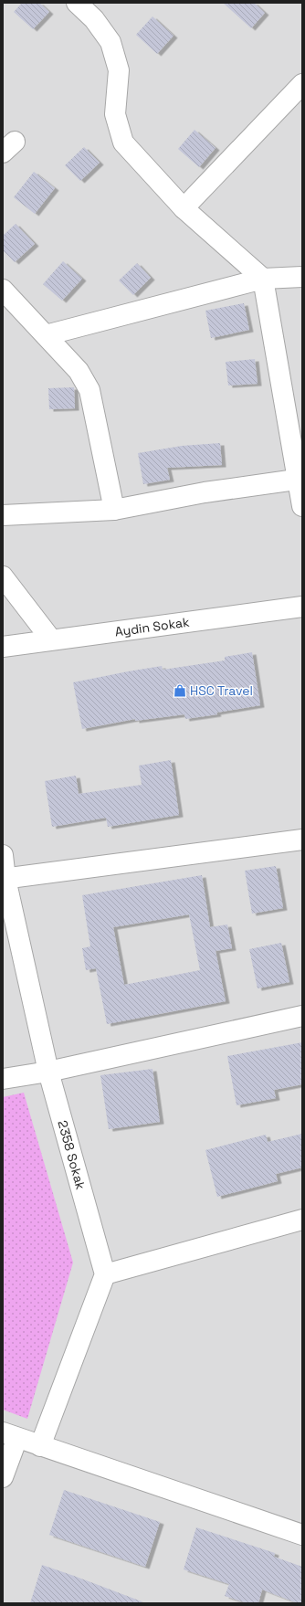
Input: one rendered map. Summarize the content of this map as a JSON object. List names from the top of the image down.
{
  "streets": {
    "street": ["Aydin Sokak", "2358 Sokak"]
  },
  "places": {
    "shop": ["HSC Travel"]
  }
}
